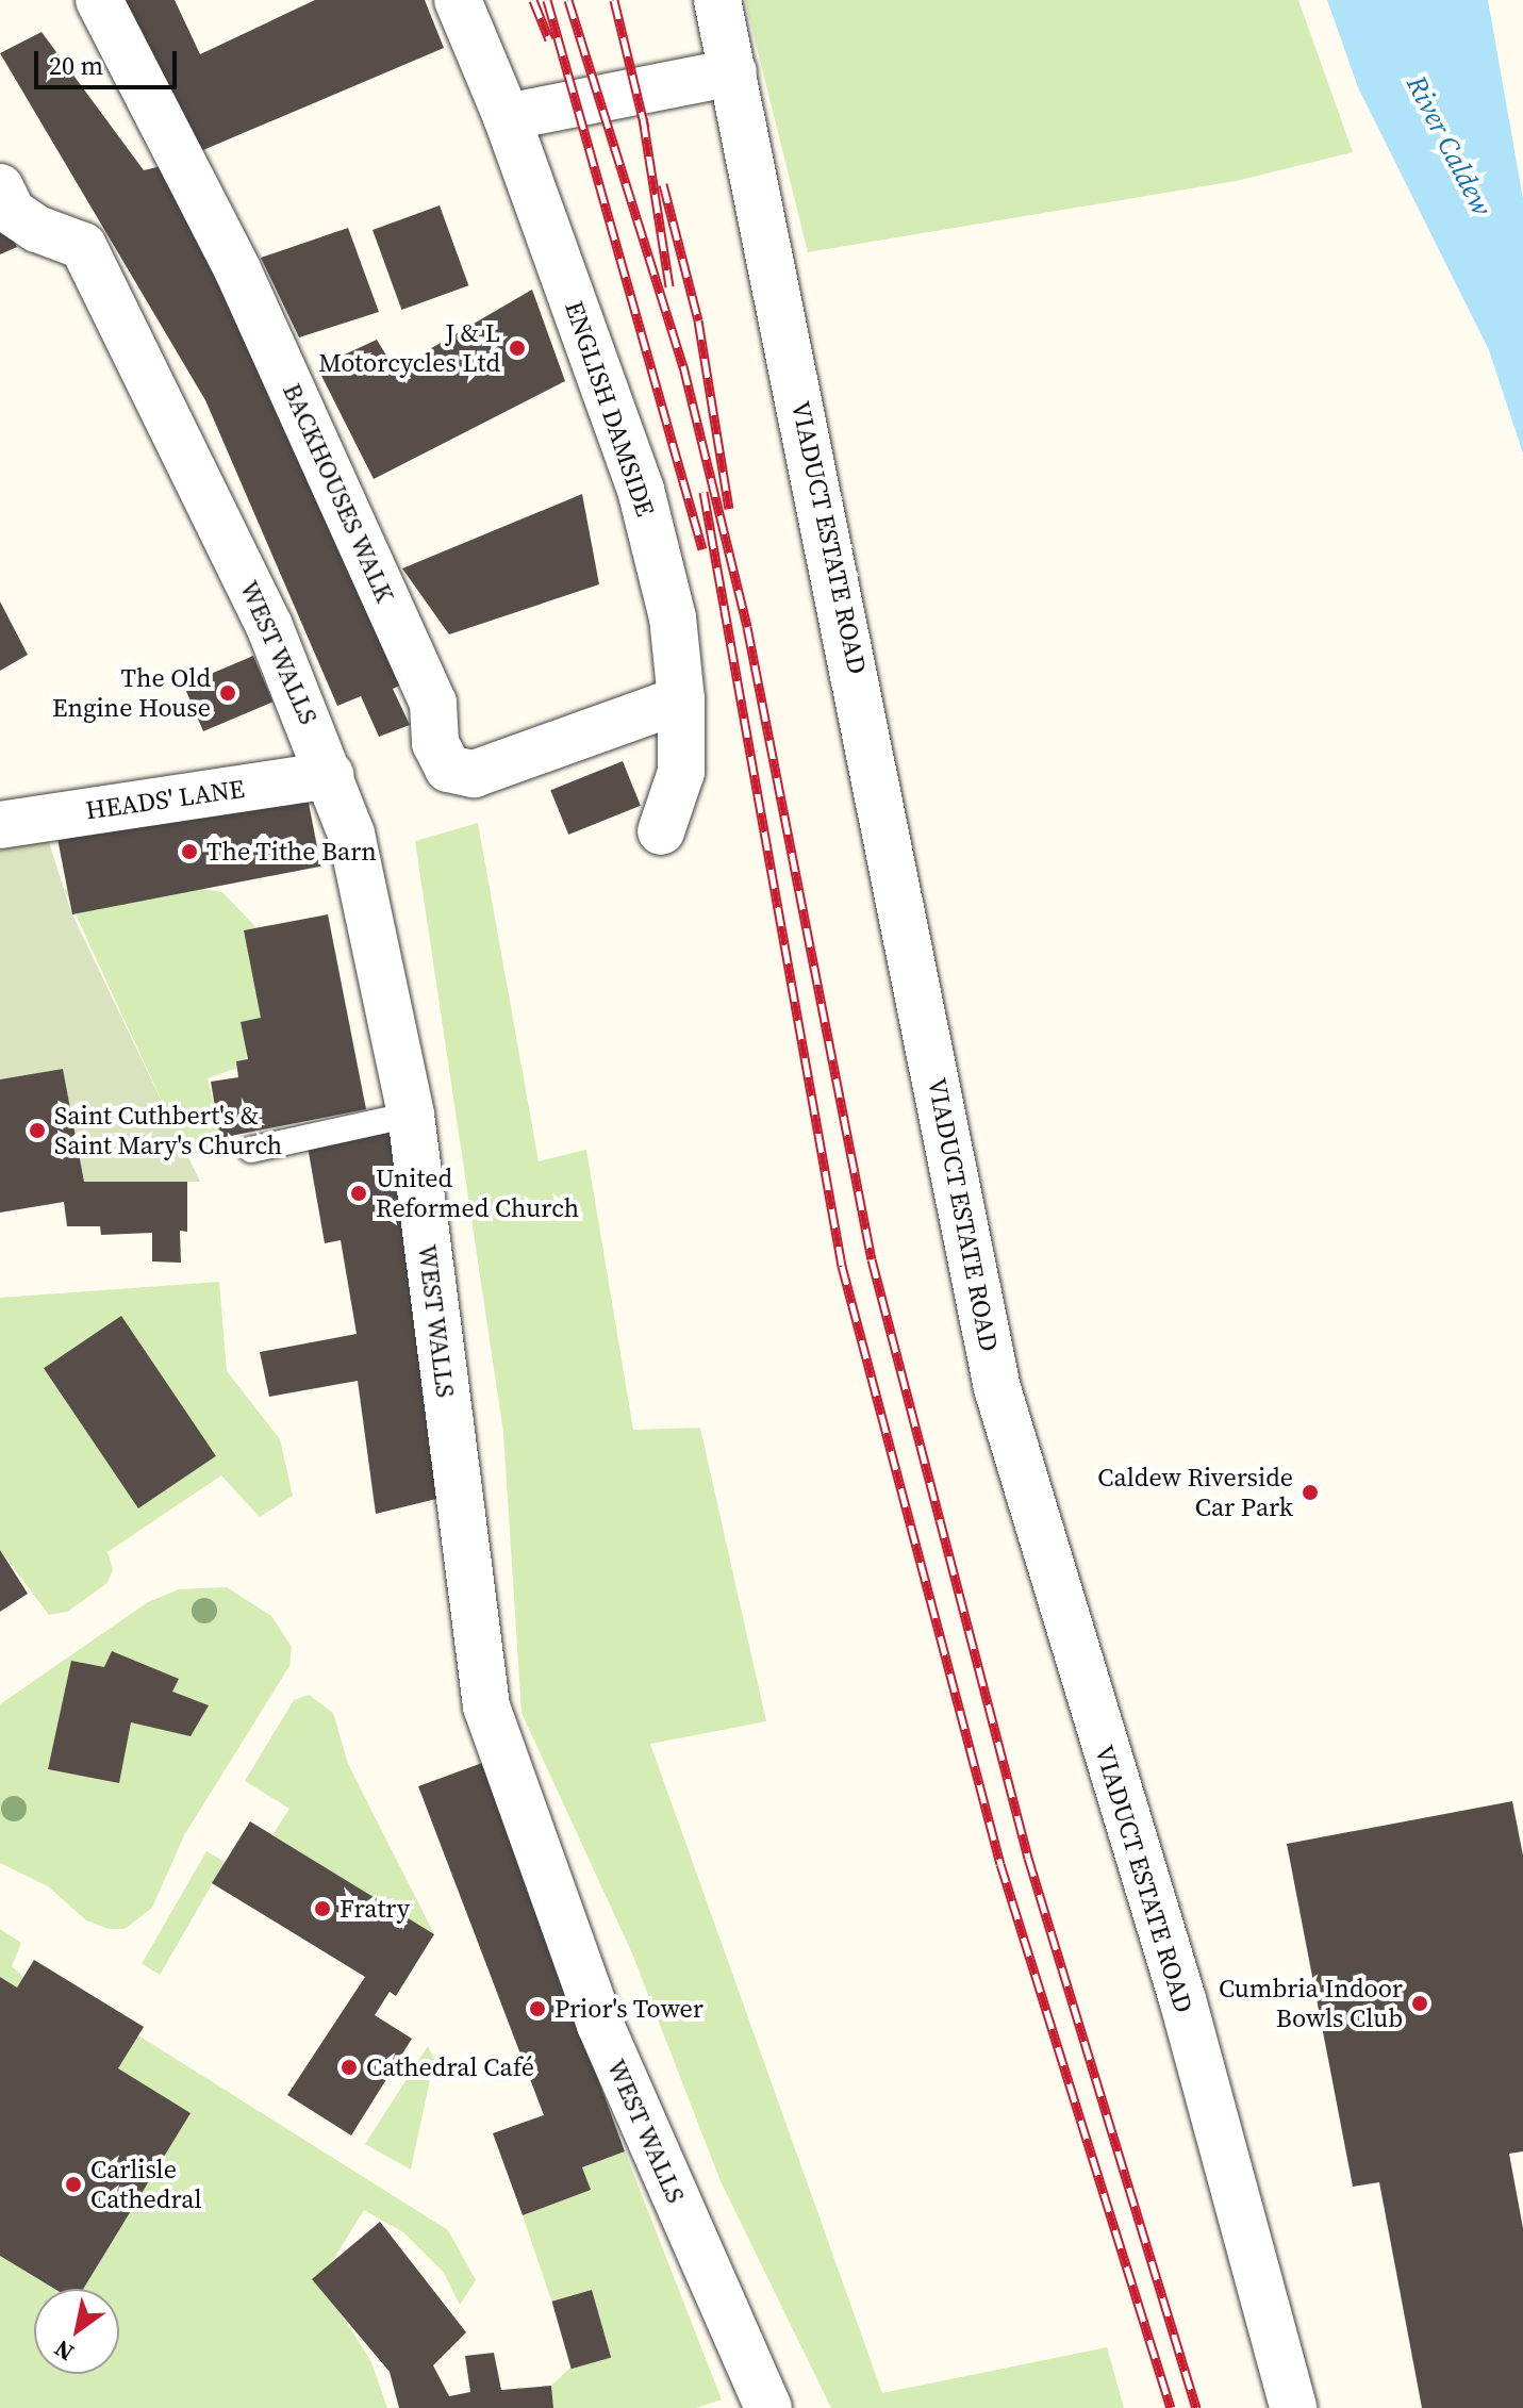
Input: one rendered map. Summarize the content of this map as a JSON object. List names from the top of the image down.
{
  "streets": {
    "street": [
      "ENGLISH DAMSIDE",
      "BACKHOUSES WALK",
      "VIADUCT ESTATE ROAD",
      "WEST WALLS",
      "HEADS' LANE"
    ]
  },
  "crossings": [
    ["ENGLISH DAMSIDE", "BACKHOUSES WALK"],
    ["WEST WALLS", "HEADS' LANE"]
  ],
  "water": ["River Caldew"],
  "places": [
    "J & L Motorcycles Ltd",
    "The Old Engine House",
    "The Tithe Barn",
    "Saint Cuthbert's & Saint Mary's Church",
    "United Reformed Church",
    "Caldew Riverside Car Park",
    "Fratry",
    "Cumbria Indoor Bowls Club",
    "Prior's Tower",
    "Cathedral Café",
    "Carlisle Cathedral"
  ],
  "scale_bar": "20 m",
  "north": "bottom left"
}
